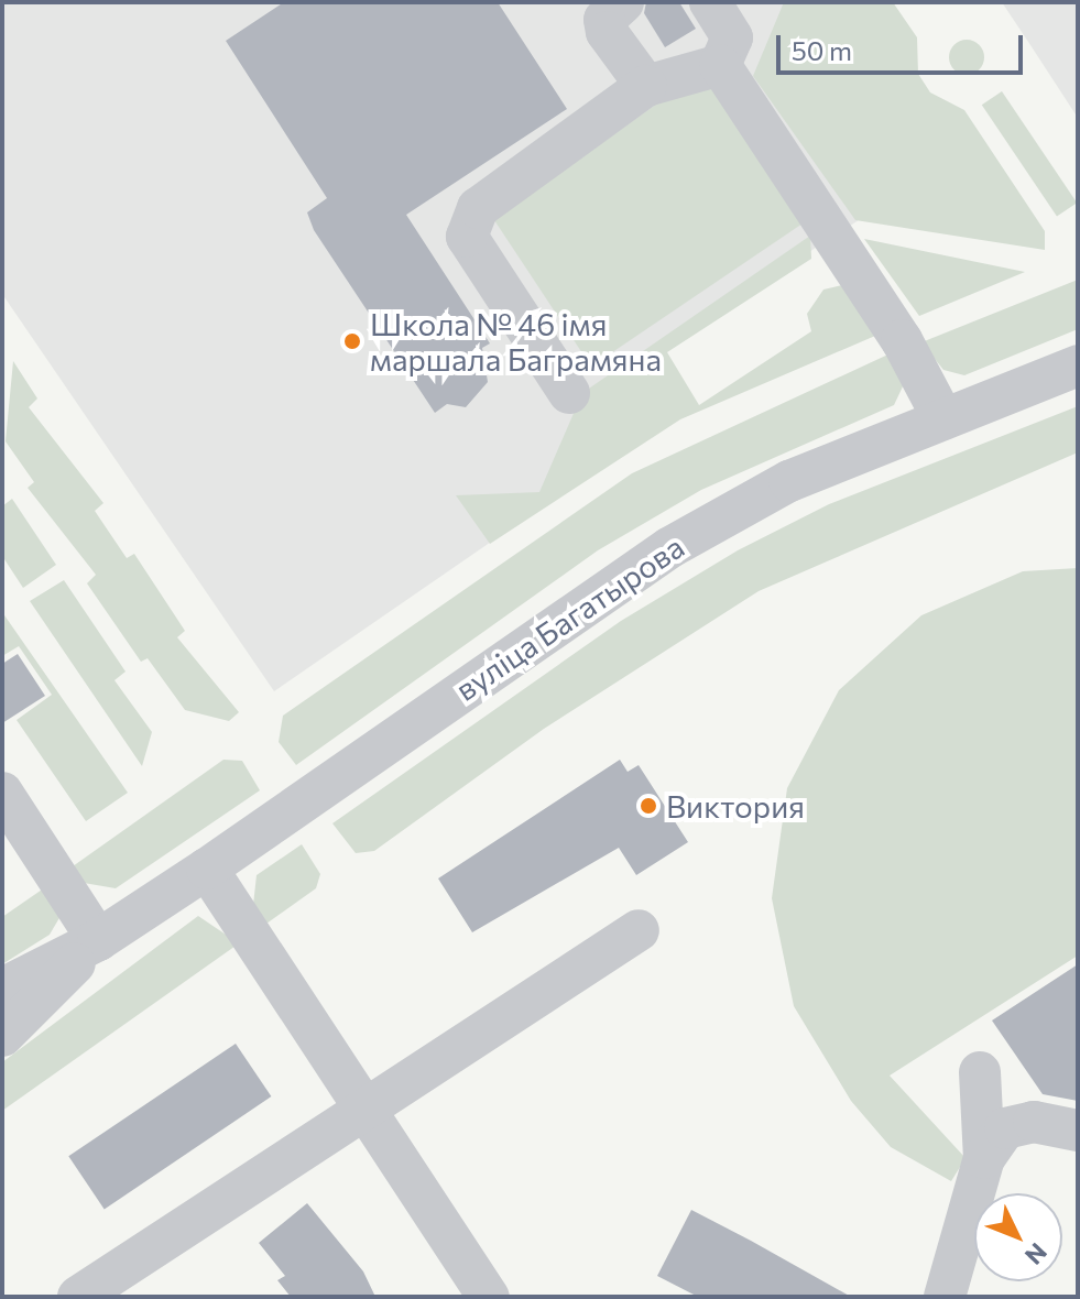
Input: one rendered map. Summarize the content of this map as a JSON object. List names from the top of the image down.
{
  "streets": {
    "street": ["вуліца Багатырова"]
  },
  "places": ["Школа № 46 імя маршала Баграмяна", "Виктория"],
  "scale_bar": "50 m",
  "north": "bottom right"
}
